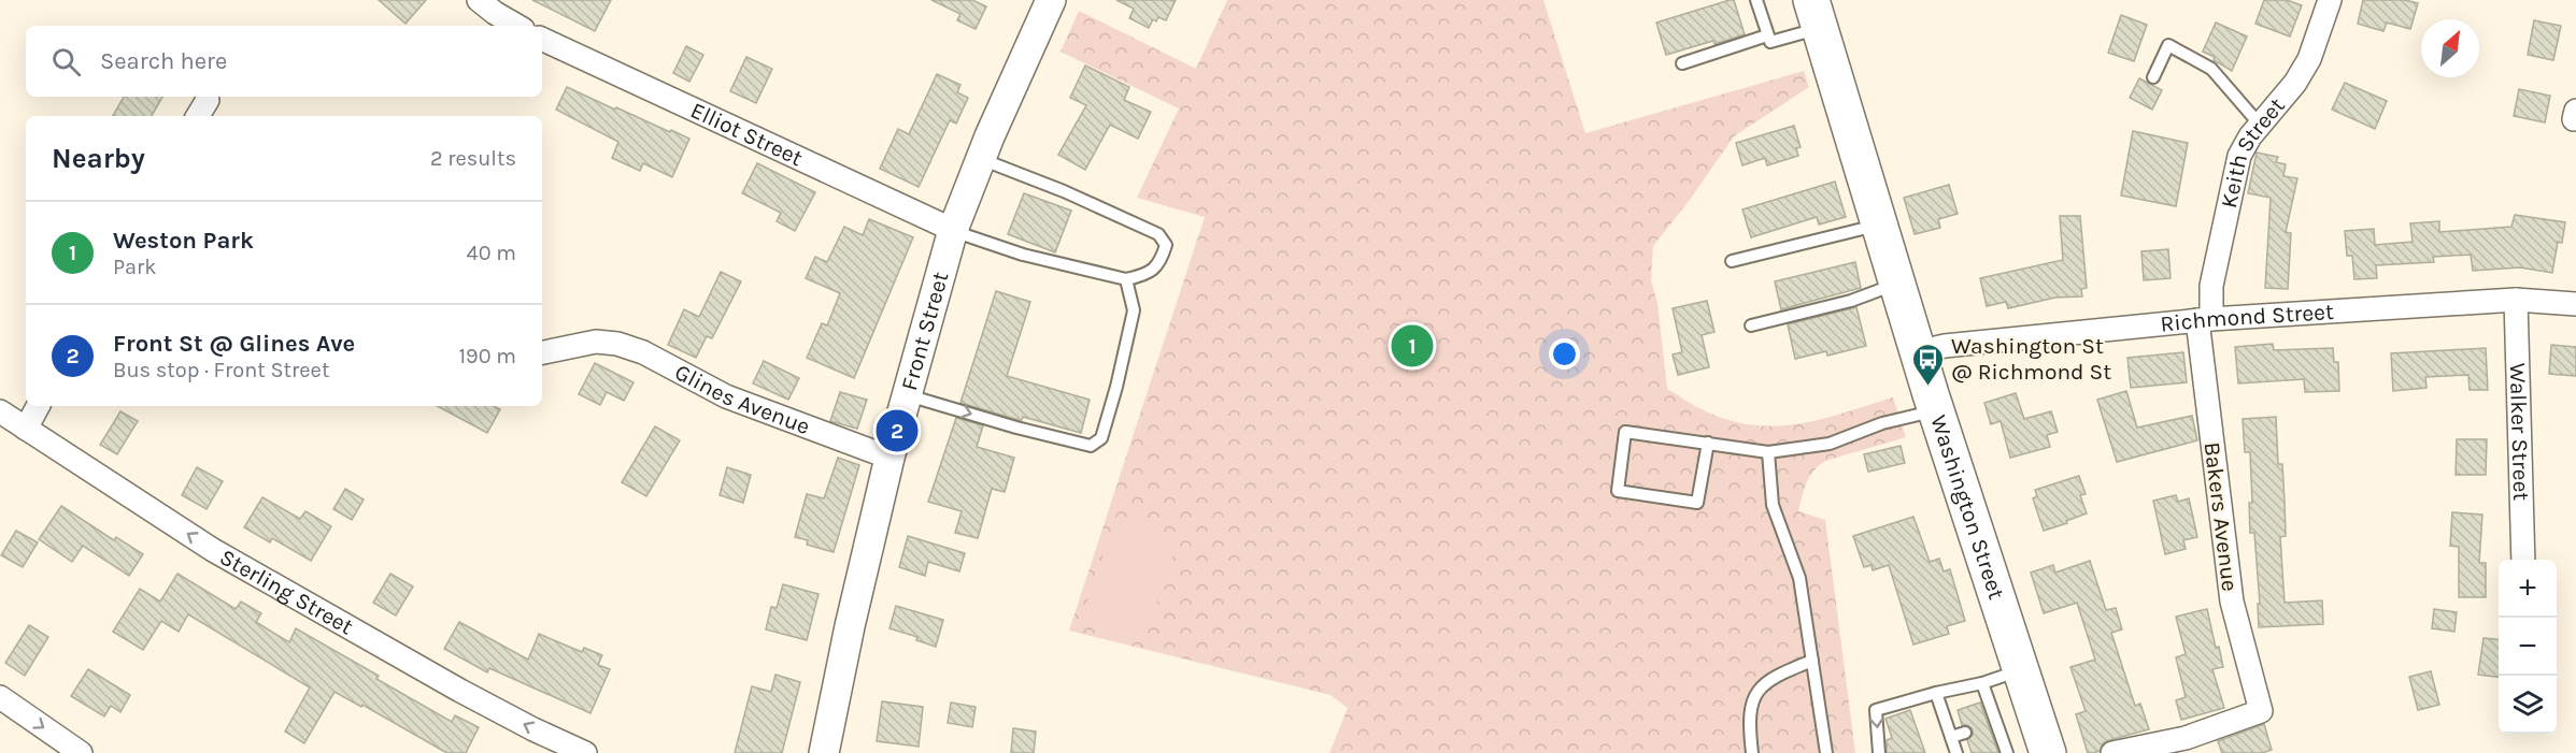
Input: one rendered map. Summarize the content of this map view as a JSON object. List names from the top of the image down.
{
  "streets": {
    "main road": ["Washington Street"],
    "street": [
      "Elliot Street",
      "Keith Street",
      "Richmond Street",
      "Front Street",
      "Glines Avenue",
      "Walker Street",
      "Bakers Avenue",
      "Sterling Street"
    ]
  },
  "crossings": [
    ["Elliot Street", "Front Street"],
    ["Keith Street", "Richmond Street"],
    ["Keith Street", "Bakers Avenue"],
    ["Richmond Street", "Walker Street"],
    ["Richmond Street", "Washington Street"],
    ["Richmond Street", "Bakers Avenue"],
    ["Front Street", "Glines Avenue"]
  ],
  "one_way": ["Sterling Street"],
  "places": {
    "bus stop": ["Washington St @ Richmond St"]
  },
  "north": "top right",
  "page": {
    "search": "Search here",
    "heading": ["Nearby", "2 results"],
    "list": [
      {
        "mark": "1",
        "name": "Weston Park",
        "note": "Park",
        "value": "40 m"
      },
      {
        "mark": "2",
        "name": "Front St @ Glines Ave",
        "note": "Bus stop · Front Street",
        "value": "190 m"
      }
    ],
    "pins": ["1", "2"],
    "map_buttons": ["+", "−"]
  }
}
